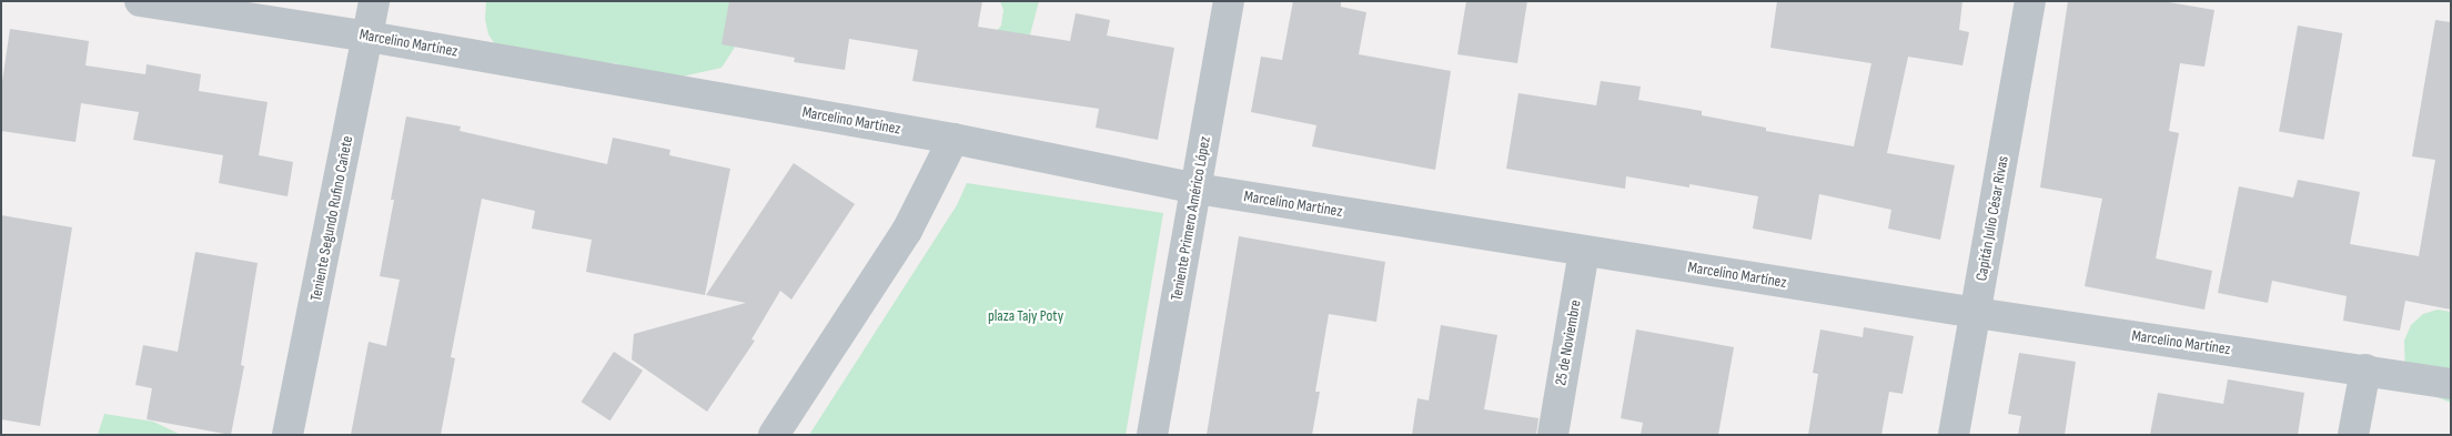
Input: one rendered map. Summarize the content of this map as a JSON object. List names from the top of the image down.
{
  "streets": {
    "street": [
      "Marcelino Martínez",
      "Teniente Segundo Rufino Cañete",
      "Teniente Primero Américo López",
      "Capitán Julio César Rivas",
      "25 de Noviembre"
    ]
  },
  "crossings": [
    ["Marcelino Martínez", "Teniente Segundo Rufino Cañete"],
    ["Marcelino Martínez", "Teniente Primero Américo López"],
    ["Marcelino Martínez", "Capitán Julio César Rivas"],
    ["Marcelino Martínez", "25 de Noviembre"]
  ],
  "parks": ["plaza Tajy Poty"]
}
